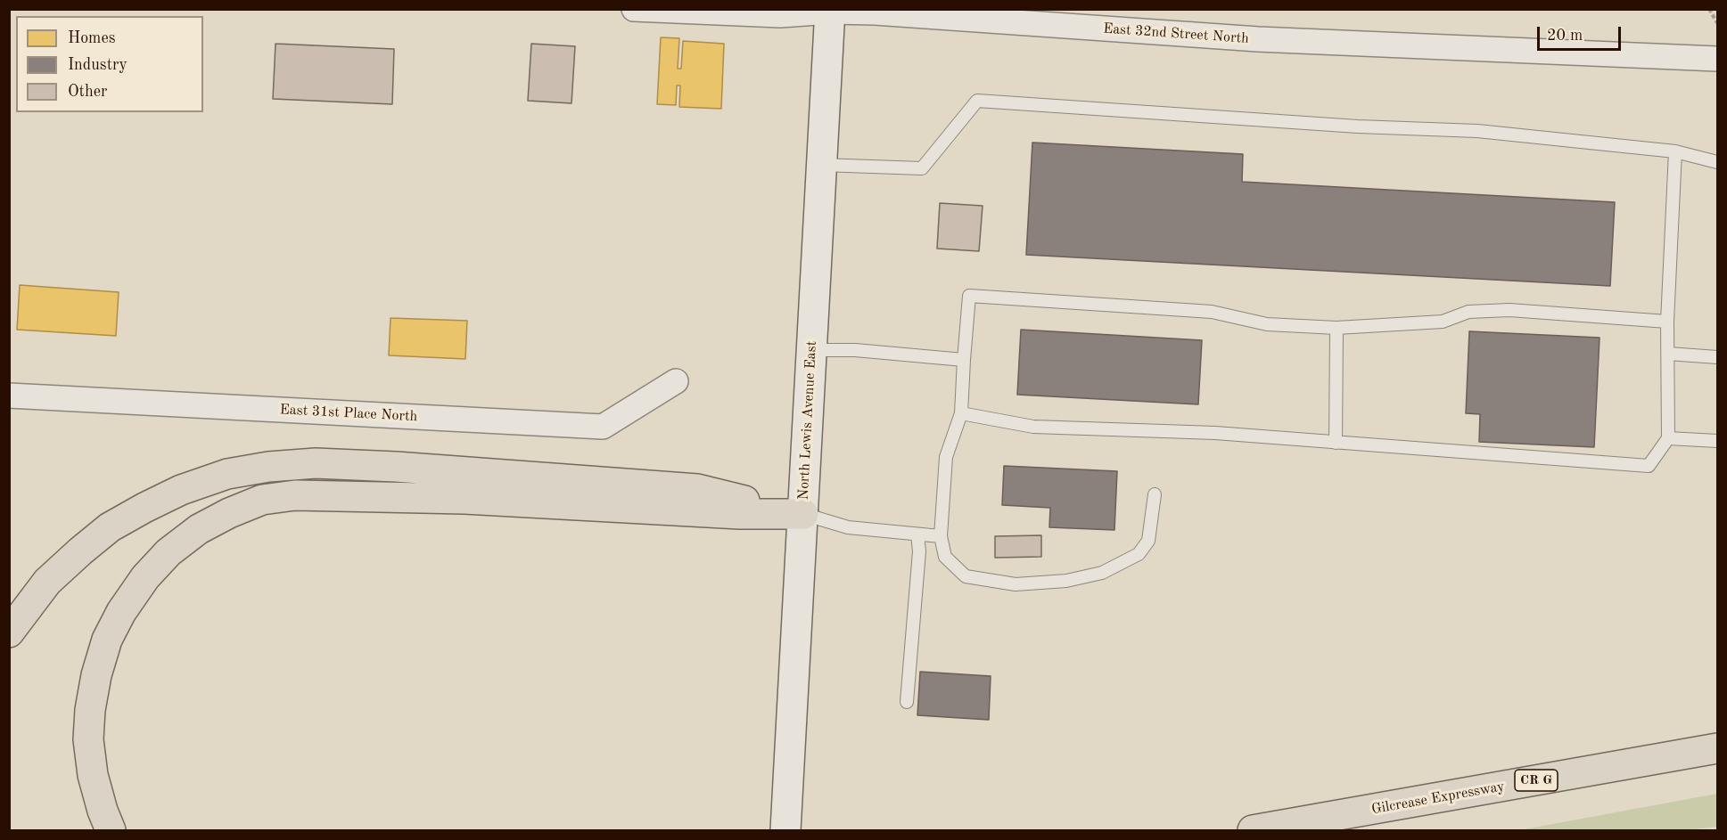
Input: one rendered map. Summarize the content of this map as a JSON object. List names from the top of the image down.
{
  "streets": {
    "highway": ["CR G", "Gilcrease Expressway"],
    "main road": ["North Lewis Avenue East"],
    "street": ["East 32nd Street North", "East 31st Place North"]
  },
  "crossings": [
    ["East 32nd Street North", "North Lewis Avenue East"]
  ],
  "legend": ["Homes", "Industry", "Other"],
  "scale_bar": "20 m"
}
